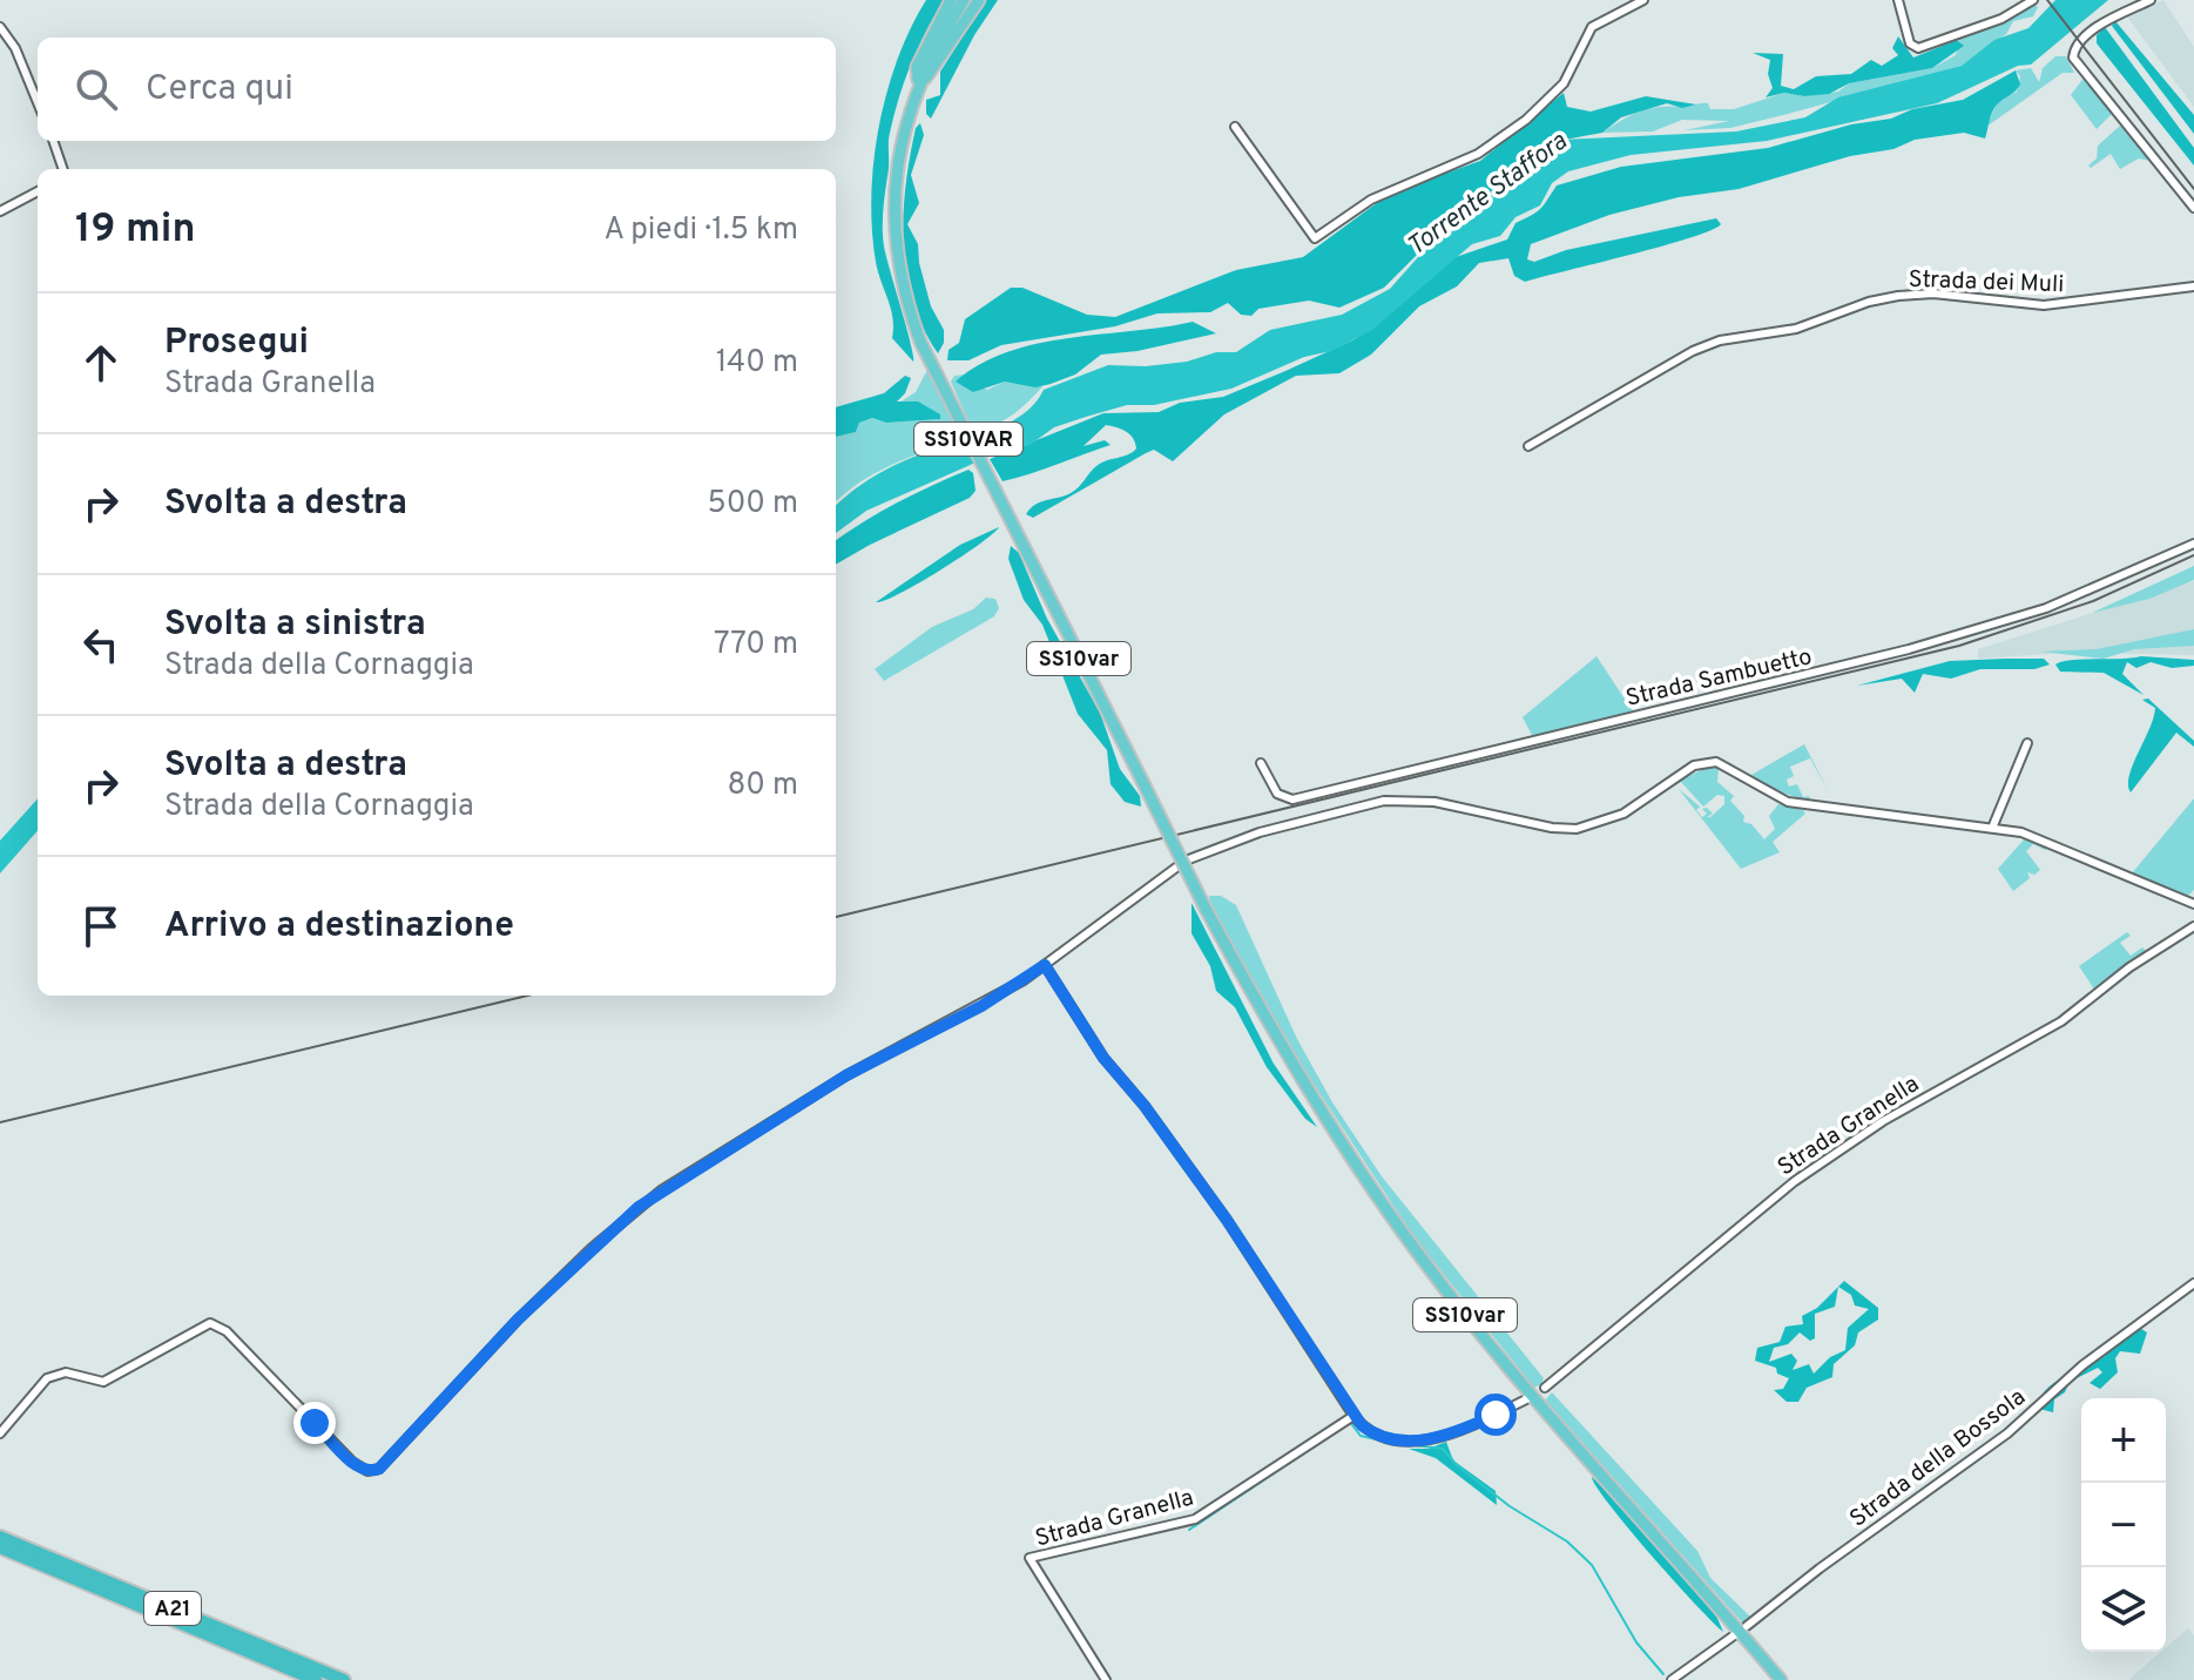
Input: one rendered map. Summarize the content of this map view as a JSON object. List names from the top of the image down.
{
  "streets": {
    "highway": ["SS10VAR", "SS10var", "A21"],
    "street": [
      "Strada dei Muli",
      "Strada Sambuetto",
      "Strada Granella",
      "Strada della Bossola"
    ]
  },
  "crossings": [
    ["SS10VAR", "SS10var"]
  ],
  "water": ["Torrente Staffora"],
  "page": {
    "search": "Cerca qui",
    "heading": ["19 min", "A piedi · 1.5 km"],
    "list": [
      ["Prosegui", "Strada Granella", "140 m"],
      ["Svolta a destra", "500 m"],
      ["Svolta a sinistra", "Strada della Cornaggia", "770 m"],
      ["Svolta a destra", "Strada della Cornaggia", "80 m"],
      "Arrivo a destinazione"
    ],
    "map_buttons": ["+", "−"]
  }
}
